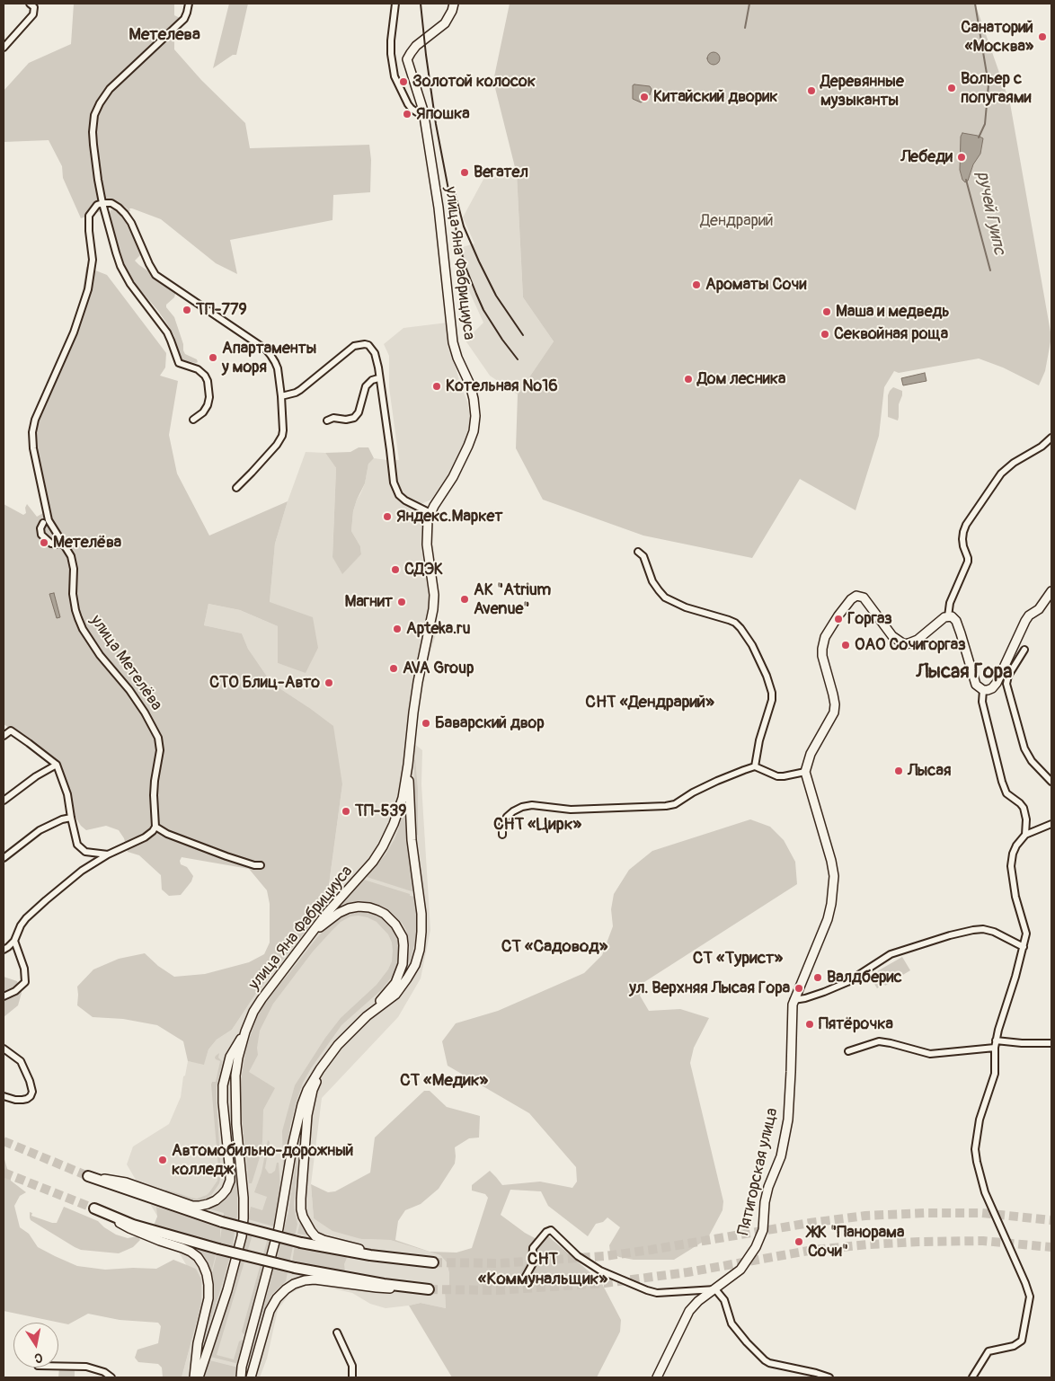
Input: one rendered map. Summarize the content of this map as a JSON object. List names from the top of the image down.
{
  "streets": {
    "main road": ["улица Яна Фабрициуса", "Пятигорская улица"],
    "street": ["улица Метелёва"]
  },
  "districts": [
    "Метелева",
    "Лысая Гора",
    "СНТ «Дендрарий»",
    "СНТ «Цирк»",
    "СТ «Садовод»",
    "СТ «Турист»",
    "СТ «Медик»",
    "СНТ «Коммунальщик»"
  ],
  "water": ["ручей Гуипс"],
  "parks": ["Дендрарий"],
  "places": [
    "Санаторий «Москва»",
    "Золотой колосок",
    "Вольер с попугаями",
    "Деревянные музыканты",
    "Китайский дворик",
    "Япошка",
    "Лебеди",
    "Вегател",
    "Ароматы Сочи",
    "ТП-779",
    "Маша и медведь",
    "Секвойная роща",
    "Апартаменты у моря",
    "Дом лесника",
    "Котельная №16",
    "Яндекс.Маркет",
    "Метелёва",
    "СДЭК",
    "АК \"Atrium Avenue\"",
    "Магнит",
    "Горгаз",
    "Apteka.ru",
    "ОАО Сочигоргаз",
    "AVA Group",
    "СТО Блиц-Авто",
    "Баварский двор",
    "Лысая",
    "ТП-539",
    "Валдберис",
    "ул. Верхняя Лысая Гора",
    "Пятёрочка",
    "Автомобильно-дорожный колледж",
    "ЖК \"Панорама Сочи\""
  ],
  "north": "bottom"
}
